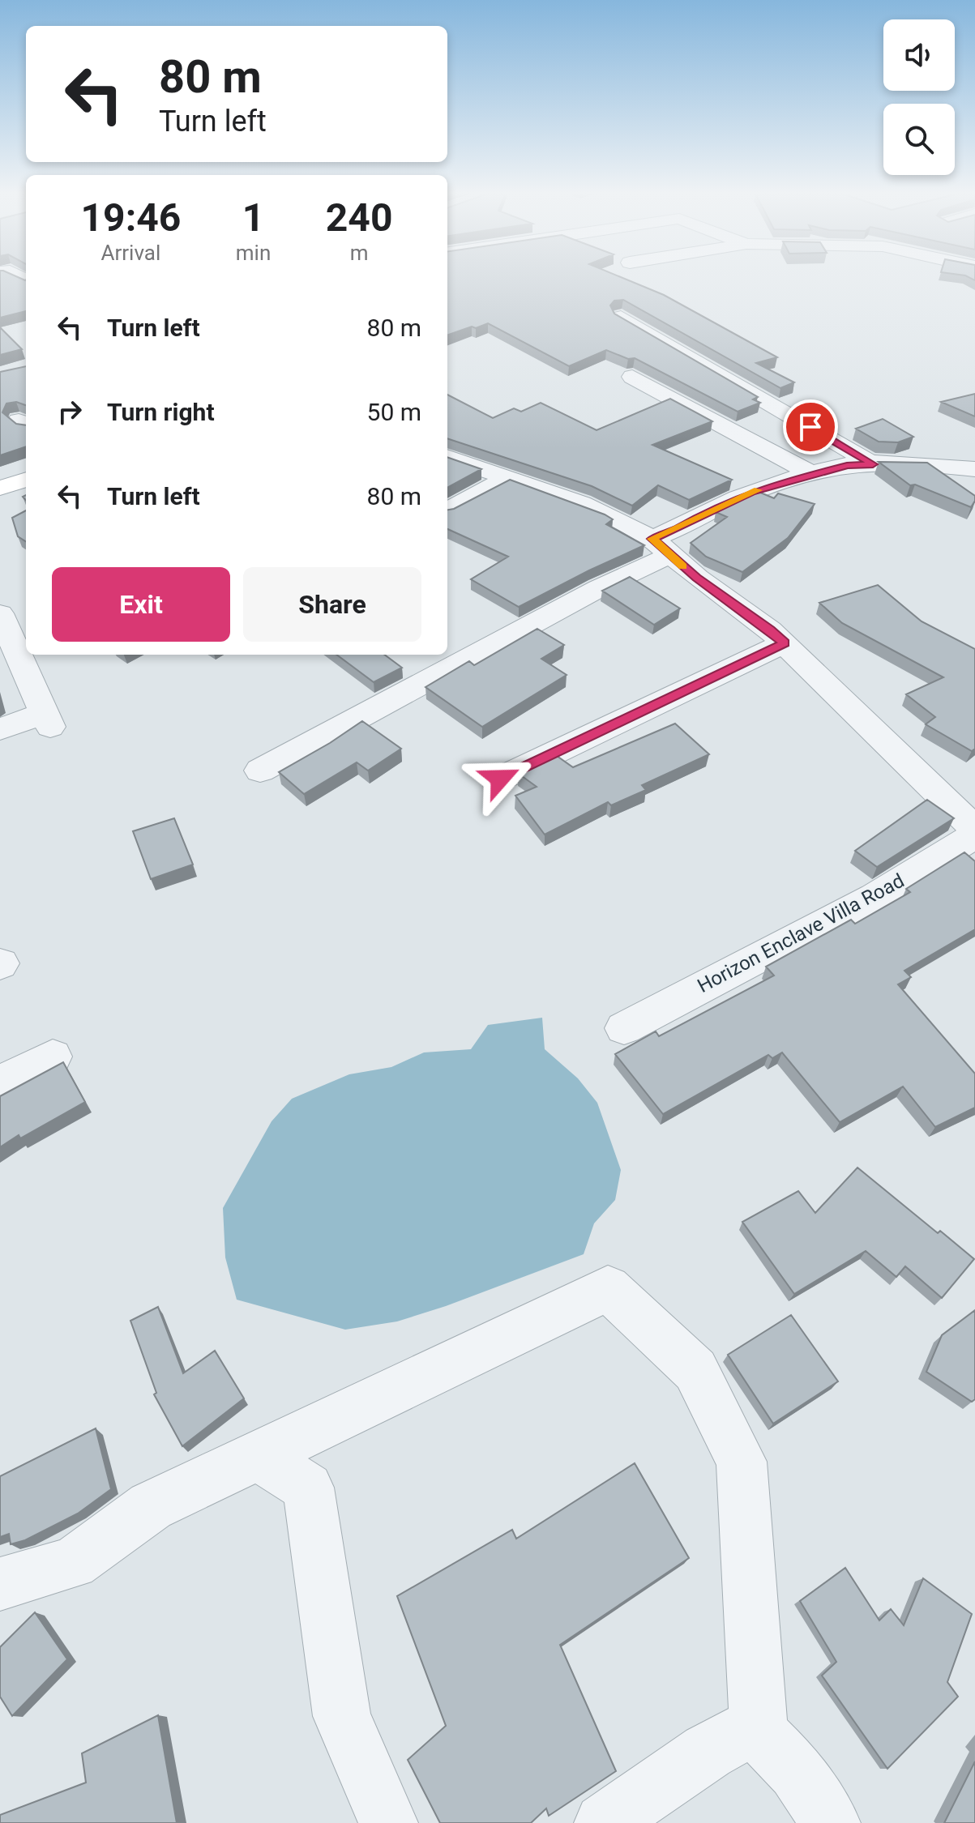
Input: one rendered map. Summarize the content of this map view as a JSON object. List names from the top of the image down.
{
  "streets": {
    "street": ["Horizon Enclave Villa Road"]
  },
  "page": {
    "turn": ["80 m", "Turn left"],
    "eta": [
      "19:46",
      "Arrival",
      "1",
      "min",
      "240",
      "m"
    ],
    "list": [
      {
        "name": "Turn left",
        "value": "80 m"
      },
      {
        "name": "Turn right",
        "value": "50 m"
      },
      {
        "name": "Turn left",
        "value": "80 m"
      }
    ],
    "buttons": ["Exit", "Share"]
  }
}
